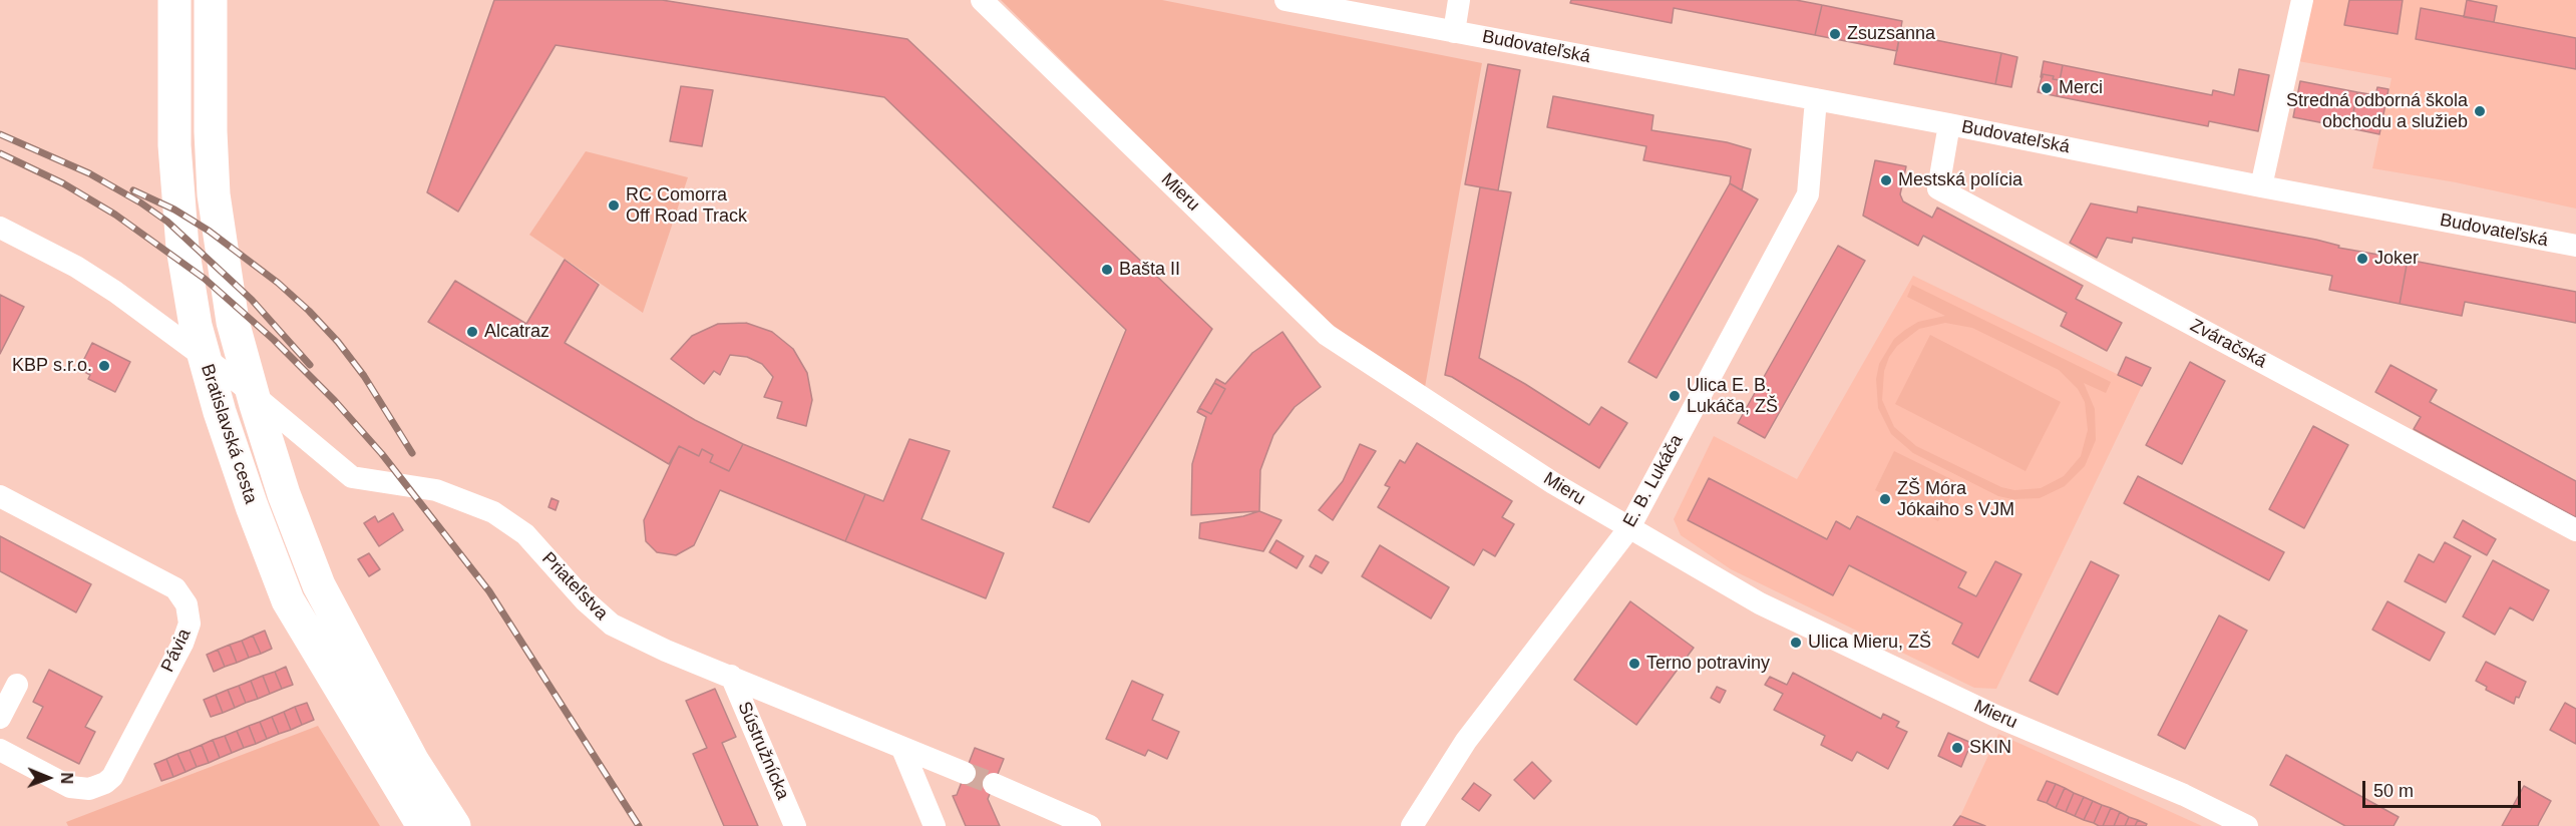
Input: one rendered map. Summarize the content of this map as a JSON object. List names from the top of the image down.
{
  "streets": {
    "main road": ["Bratislavská cesta"],
    "street": [
      "Budovateľská",
      "Mieru",
      "Zváračská",
      "E. B. Lukáča",
      "Priateľstva",
      "Pávia",
      "Sústružnícka"
    ]
  },
  "crossings": [
    ["Budovateľská", "Zváračská"],
    ["Budovateľská", "E. B. Lukáča"],
    ["Mieru", "E. B. Lukáča"],
    ["Priateľstva", "Sústružnícka"]
  ],
  "places": [
    "Zsuzsanna",
    "Merci",
    "Stredná odborná škola obchodu a služieb",
    "Mestská polícia",
    "RC Comorra Off Road Track",
    "Joker",
    "Bašta II",
    "Alcatraz",
    "KBP s.r.o.",
    "Ulica E. B. Lukáča, ZŠ",
    "ZŠ Móra Jókaiho s VJM",
    "Ulica Mieru, ZŠ",
    "Terno potraviny",
    "SKIN"
  ],
  "scale_bar": "50 m",
  "north": "right"
}
